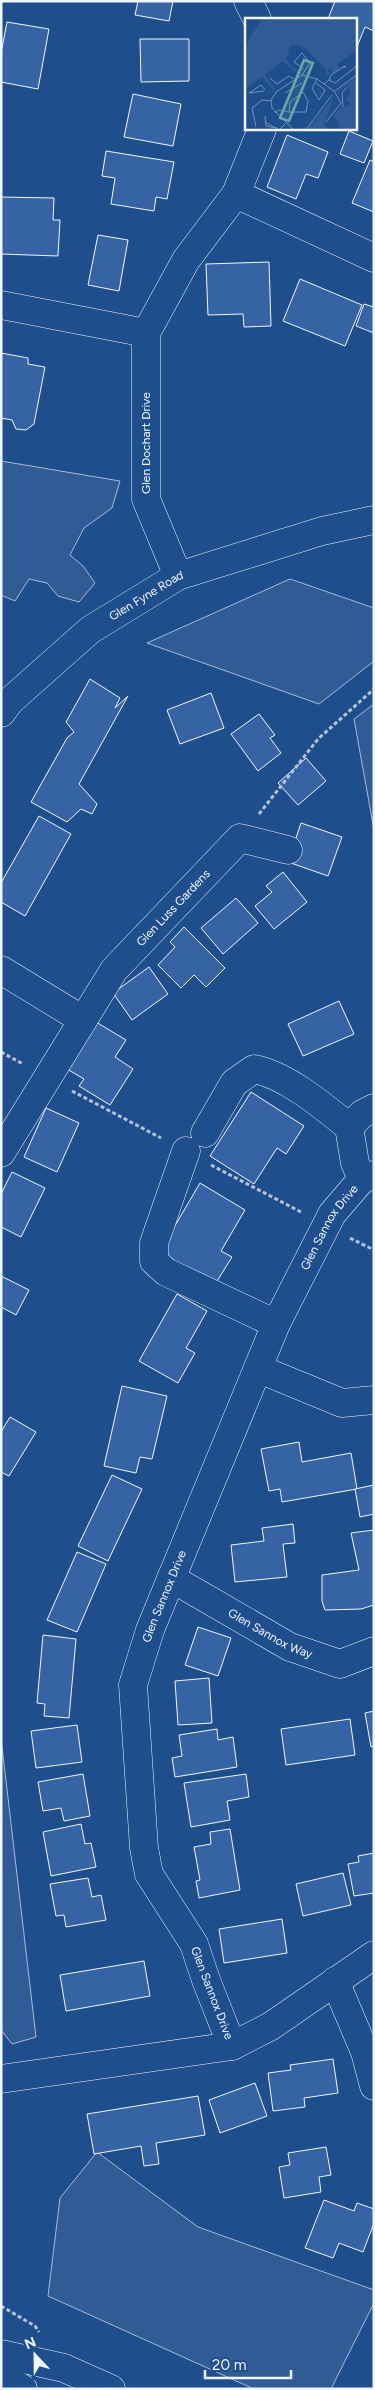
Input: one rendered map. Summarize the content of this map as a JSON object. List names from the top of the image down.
{
  "streets": {
    "street": [
      "Glen Dochart Drive",
      "Glen Fyne Road",
      "Glen Luss Gardens",
      "Glen Sannox Drive",
      "Glen Sannox Way"
    ]
  },
  "crossings": [
    ["Glen Dochart Drive", "Glen Fyne Road"],
    ["Glen Sannox Drive", "Glen Sannox Way"]
  ],
  "scale_bar": "20 m",
  "north": "top"
}
